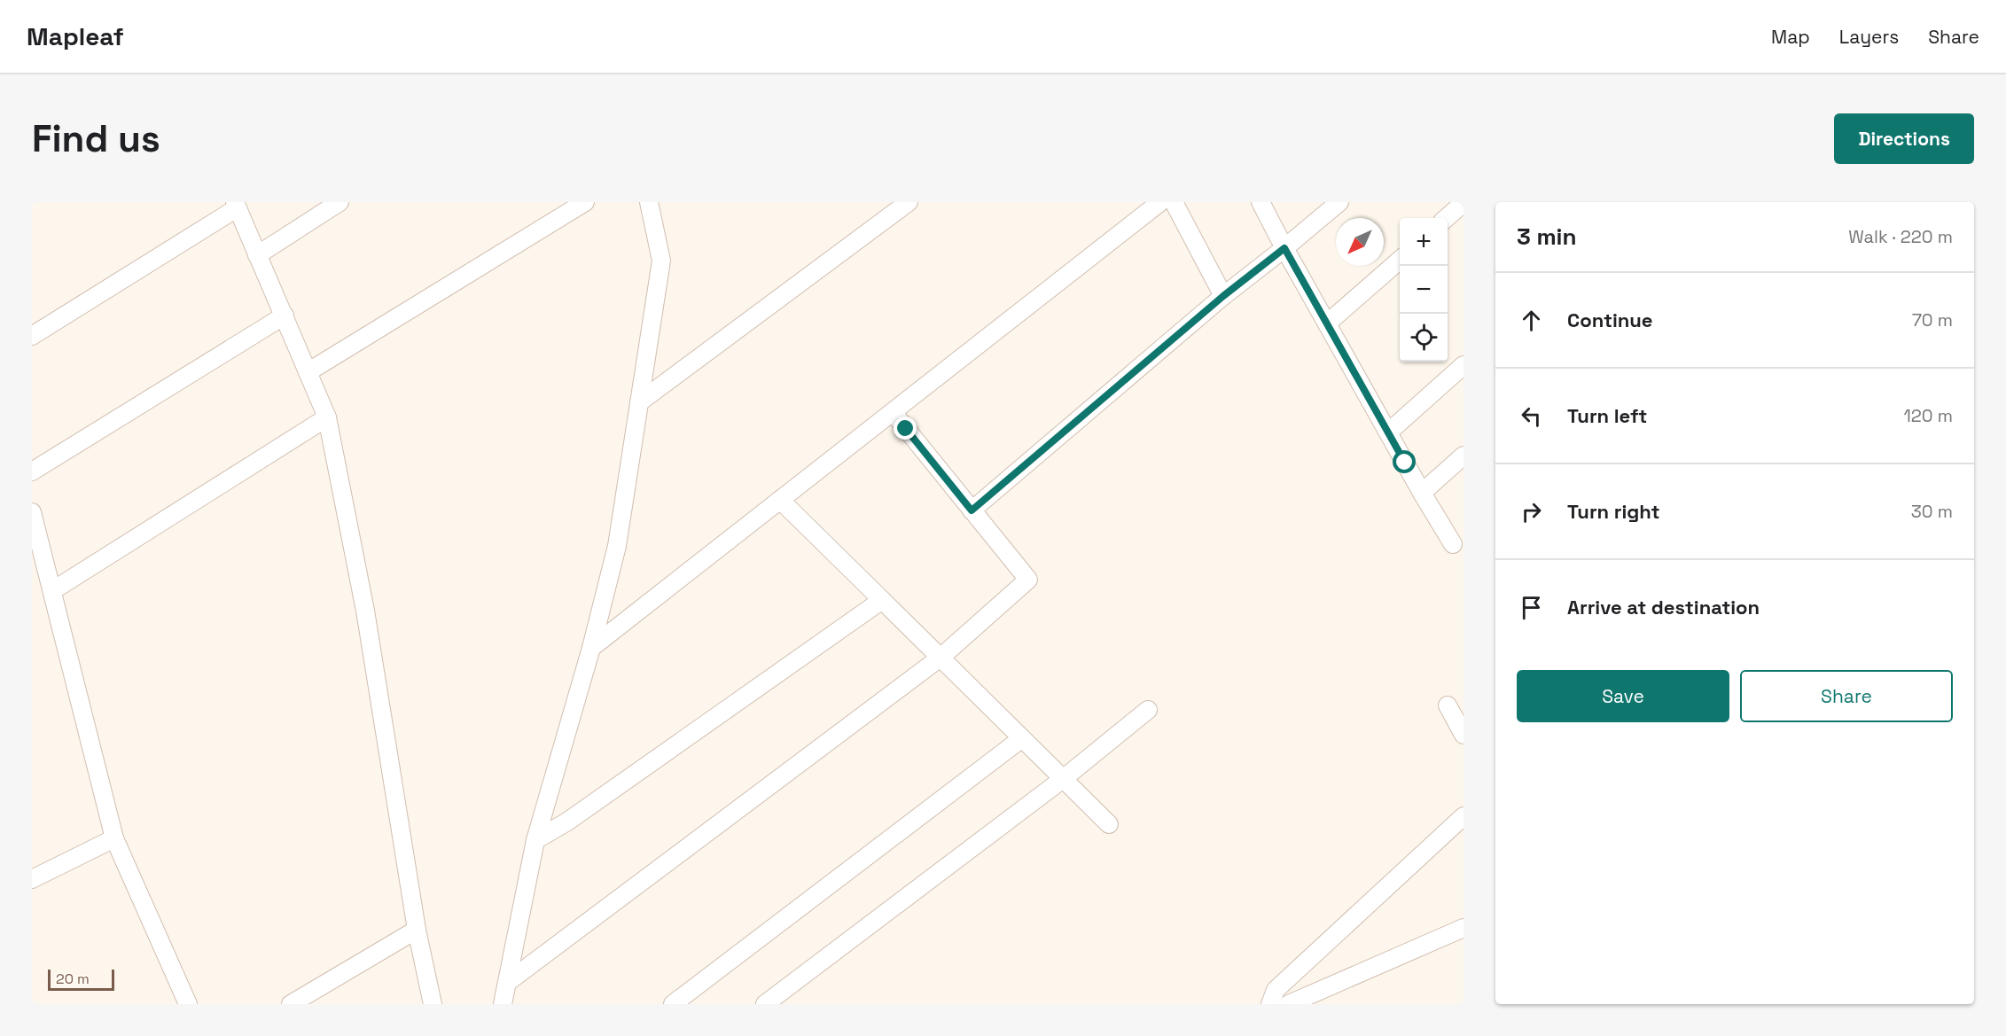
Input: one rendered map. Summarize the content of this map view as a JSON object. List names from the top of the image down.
{
  "scale_bar": "20 m",
  "north": "bottom left",
  "page": {
    "header": "Mapleaf",
    "nav": ["Map", "Layers", "Share"],
    "buttons": [
      "Directions",
      ["Save", "Share"]
    ],
    "title": "Find us",
    "heading": ["3 min", "Walk · 220 m"],
    "map_buttons": ["+", "−"],
    "list": [
      ["Continue", "70 m"],
      ["Turn left", "120 m"],
      ["Turn right", "30 m"],
      "Arrive at destination"
    ],
    "scale": "20 m"
  }
}
